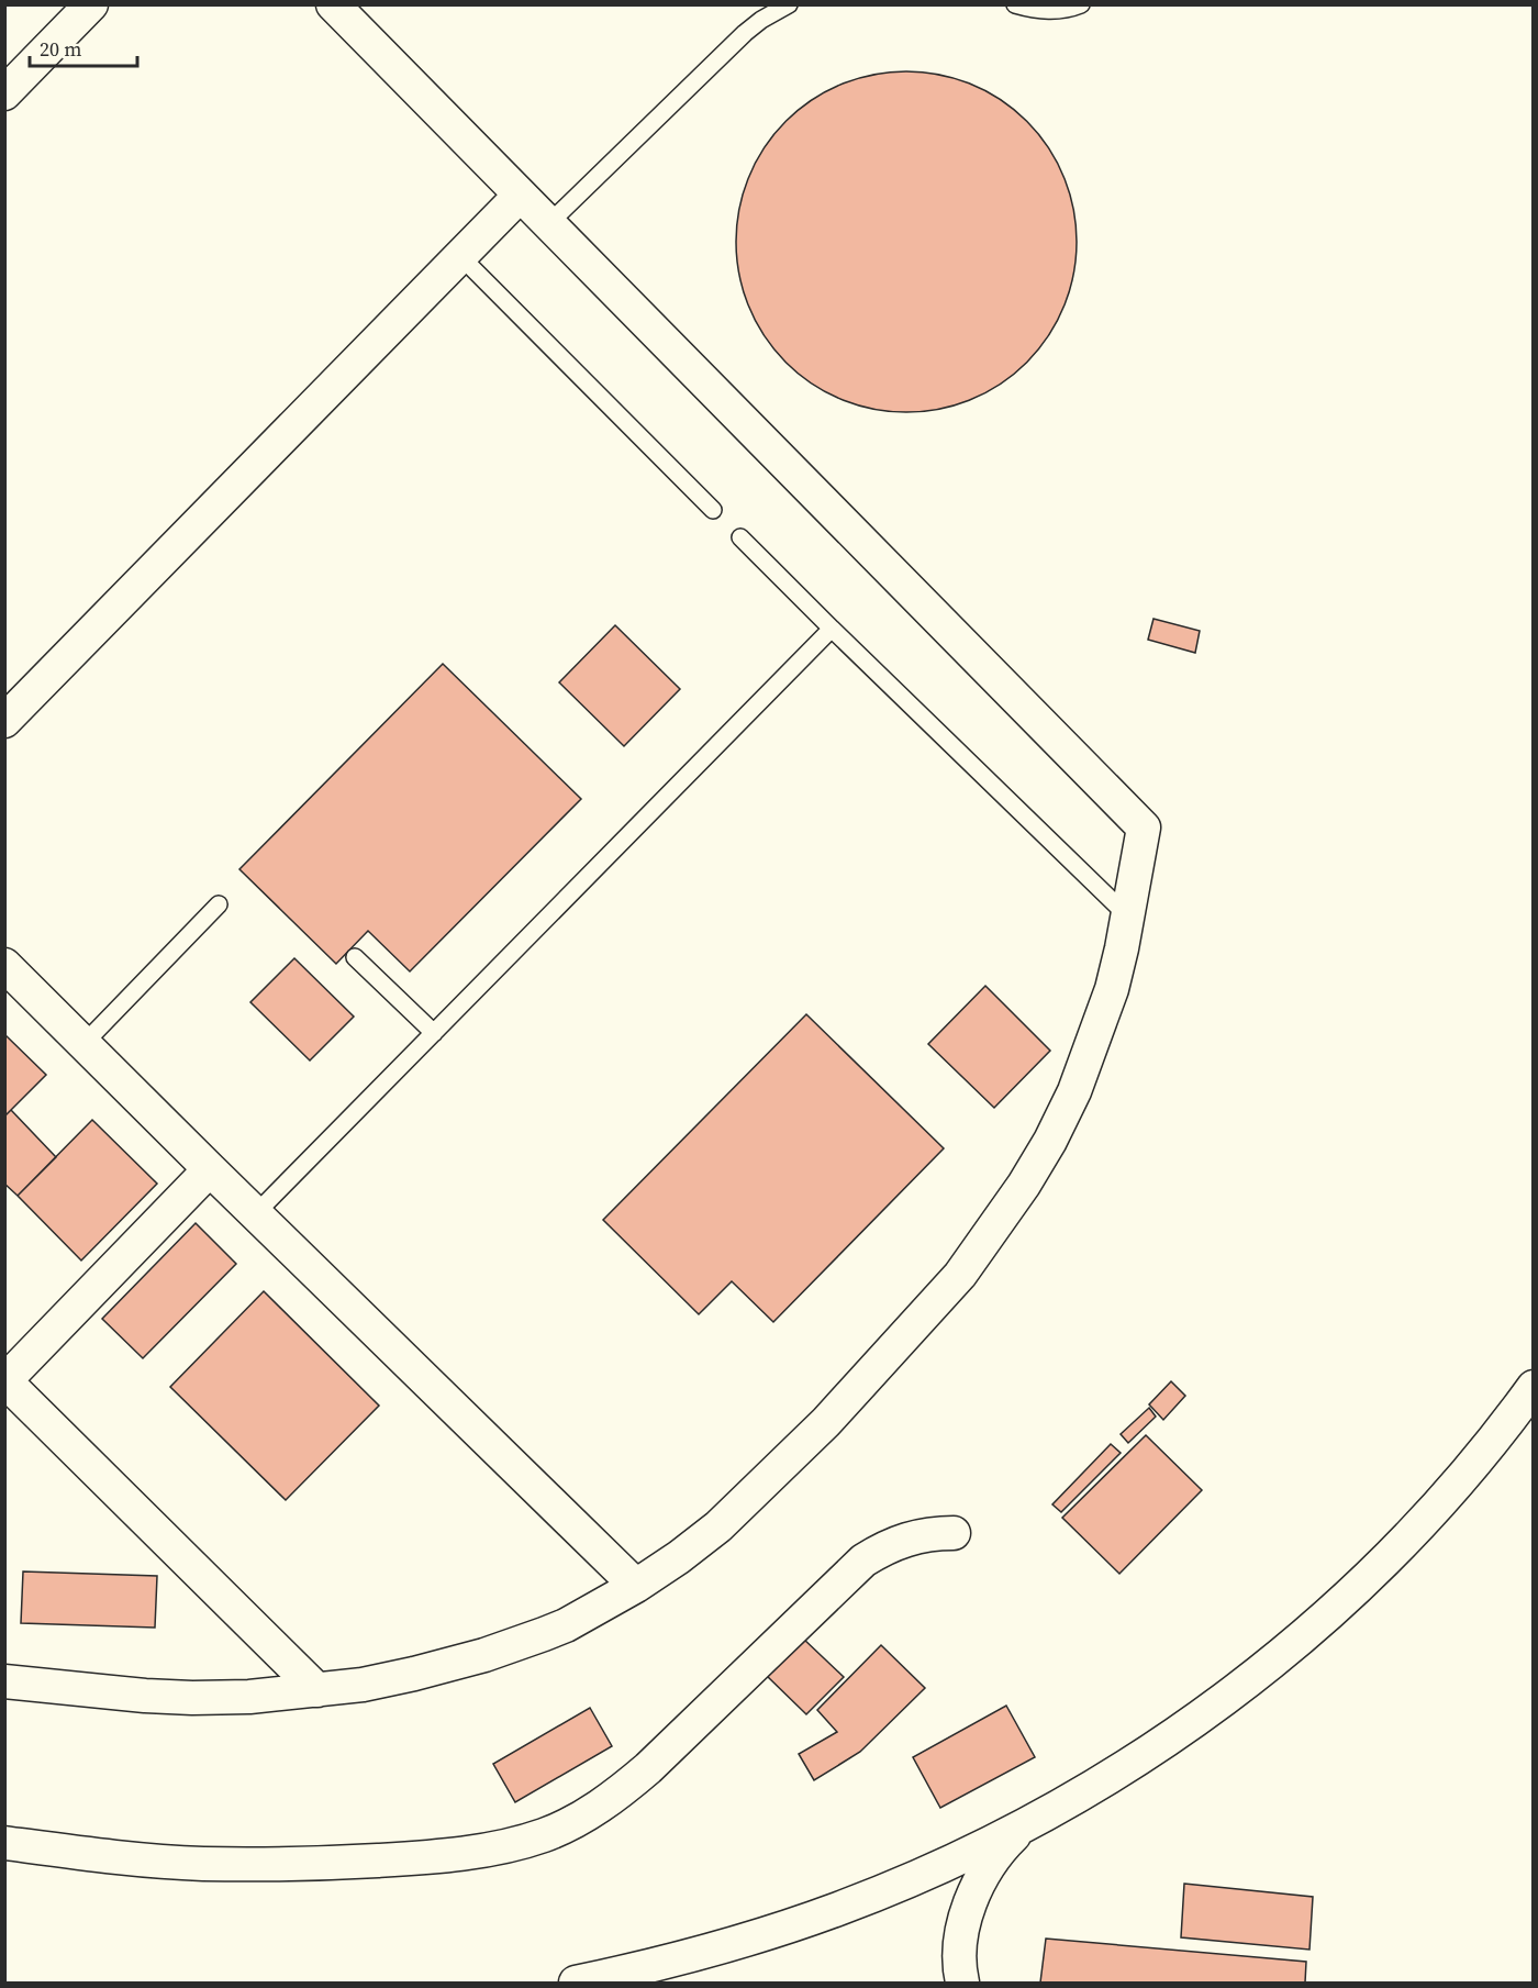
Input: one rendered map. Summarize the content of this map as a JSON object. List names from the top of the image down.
{
  "scale_bar": "20 m"
}
